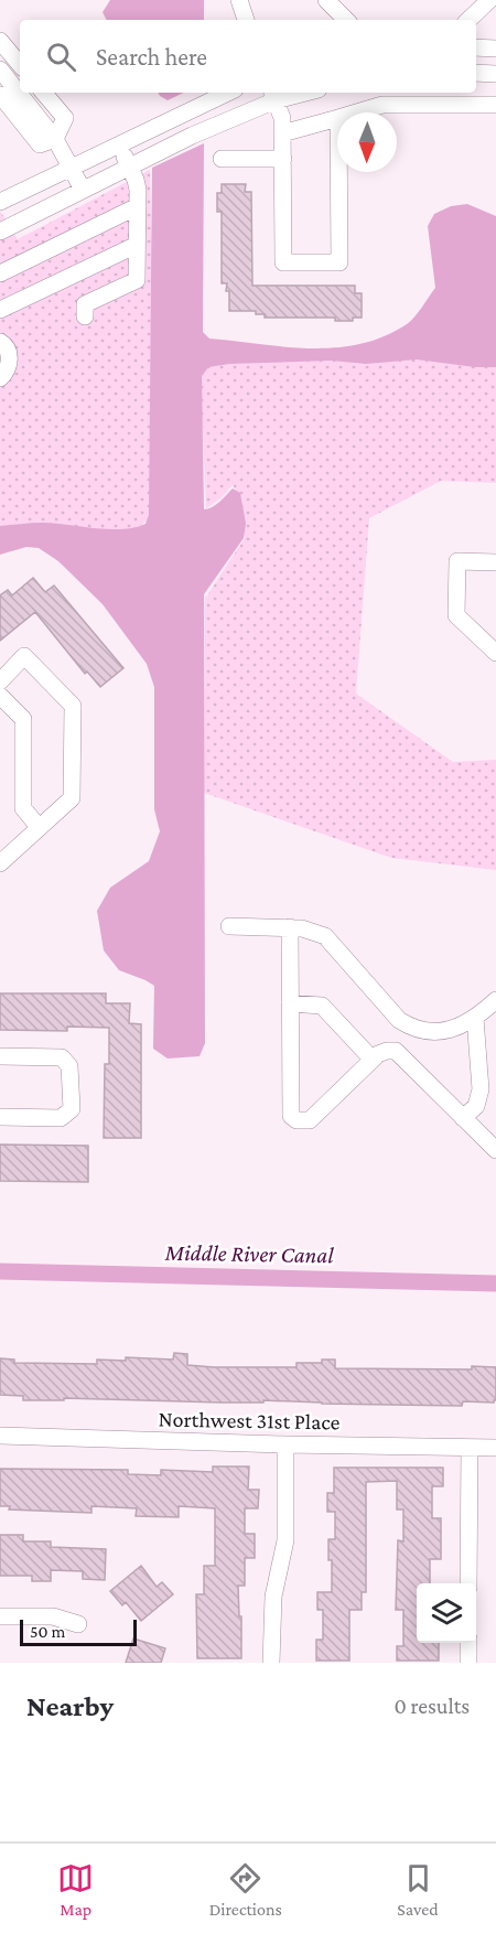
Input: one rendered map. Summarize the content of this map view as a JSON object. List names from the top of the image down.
{
  "streets": {
    "street": ["Northwest 31st Place"]
  },
  "water": ["Middle River Canal"],
  "scale_bar": "50 m",
  "north": "bottom",
  "page": {
    "search": "Search here",
    "scale": "50 m",
    "heading": ["Nearby", "0 results"],
    "nav": ["Map", "Directions", "Saved"]
  }
}
